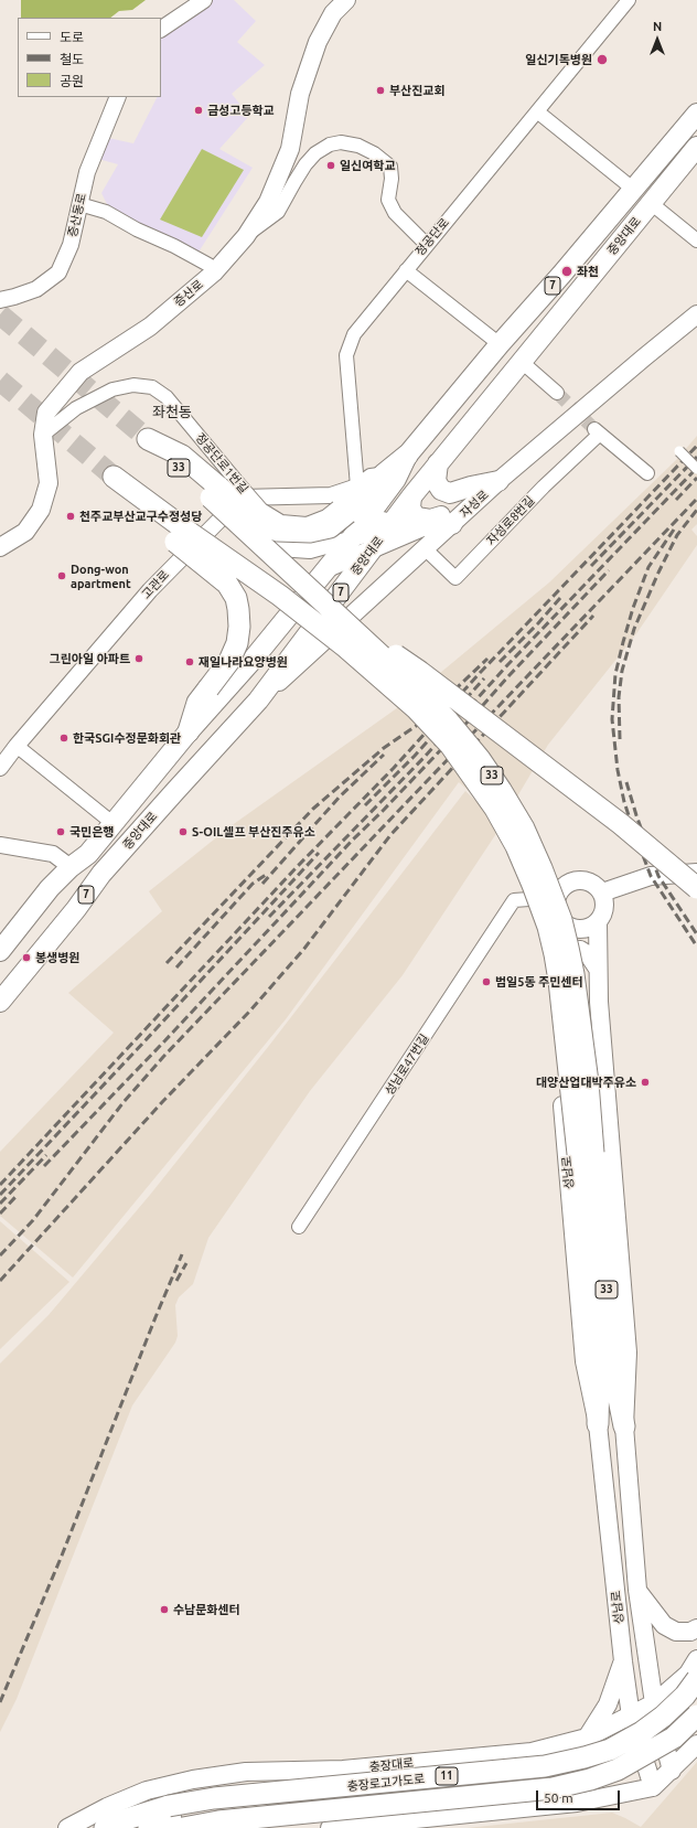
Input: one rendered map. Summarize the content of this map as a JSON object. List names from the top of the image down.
{
  "streets": {
    "highway": [
      "33",
      "성남로",
      "11",
      "충장로고가도로"
    ],
    "main road": [
      "중앙대로",
      "7",
      "증산로",
      "자성로",
      "충장대로"
    ],
    "street": [
      "증산동로",
      "정공단로",
      "정공단로1번길",
      "자성로8번길",
      "고관로",
      "성남로47번길"
    ]
  },
  "crossings": [
    ["중앙대로", "자성로"],
    ["정공단로", "고관로"],
    ["증산로", "정공단로1번길"],
    ["정공단로1번길", "33"],
    ["33", "성남로"],
    ["자성로", "자성로8번길"],
    ["성남로47번길", "성남로"],
    ["성남로", "충장대로"]
  ],
  "districts": ["좌천동"],
  "places": [
    "일신기독병원",
    "부산진교회",
    "금성고등학교",
    "일신여학교",
    "좌천",
    "천주교부산교구수정성당",
    "Dong-won apartment",
    "그린아일 아파트",
    "재일나라요양병원",
    "한국SGI수정문화회관",
    "국민은행",
    "S-OIL셀프 부산진주유소",
    "봉생병원",
    "범일5동 주민센터",
    "대양산업대박주유소",
    "수남문화센터"
  ],
  "legend": ["도로", "철도", "공원"],
  "scale_bar": "50 m",
  "north": "top"
}
